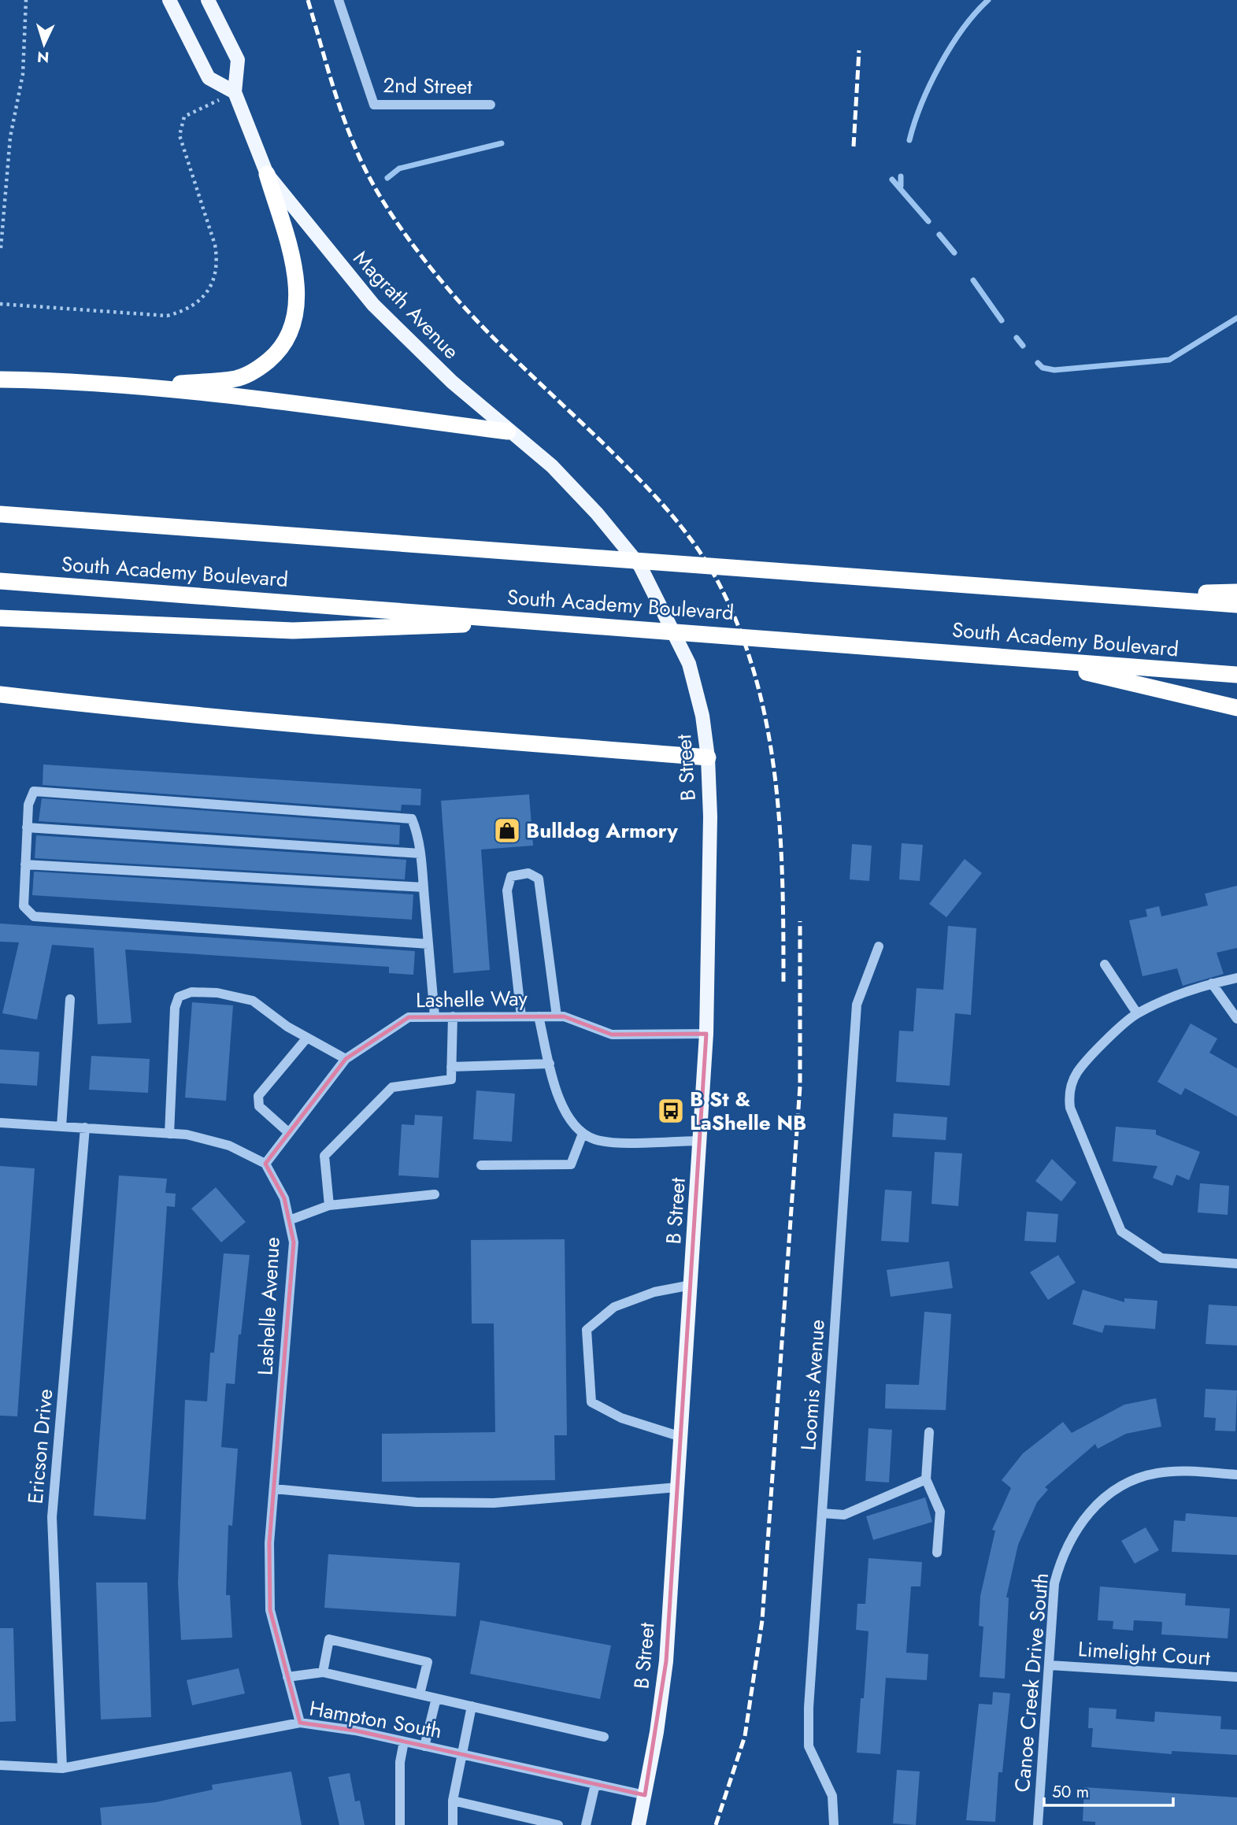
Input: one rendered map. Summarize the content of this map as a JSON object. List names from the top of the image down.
{
  "streets": {
    "highway": ["South Academy Boulevard"],
    "main road": ["Magrath Avenue", "B Street"],
    "street": [
      "2nd Street",
      "Lashelle Way",
      "Lashelle Avenue",
      "Loomis Avenue",
      "Ericson Drive",
      "Limelight Court",
      "Canoe Creek Drive South",
      "Hampton South"
    ]
  },
  "crossings": [
    ["Magrath Avenue", "B Street"],
    ["B Street", "Lashelle Way"],
    ["B Street", "Hampton South"],
    ["Lashelle Way", "Lashelle Avenue"],
    ["Lashelle Avenue", "Hampton South"],
    ["Ericson Drive", "Hampton South"],
    ["Limelight Court", "Canoe Creek Drive South"]
  ],
  "places": {
    "shop": ["Bulldog Armory"],
    "bus stop": ["B St & LaShelle NB"]
  },
  "scale_bar": "50 m",
  "north": "bottom"
}
